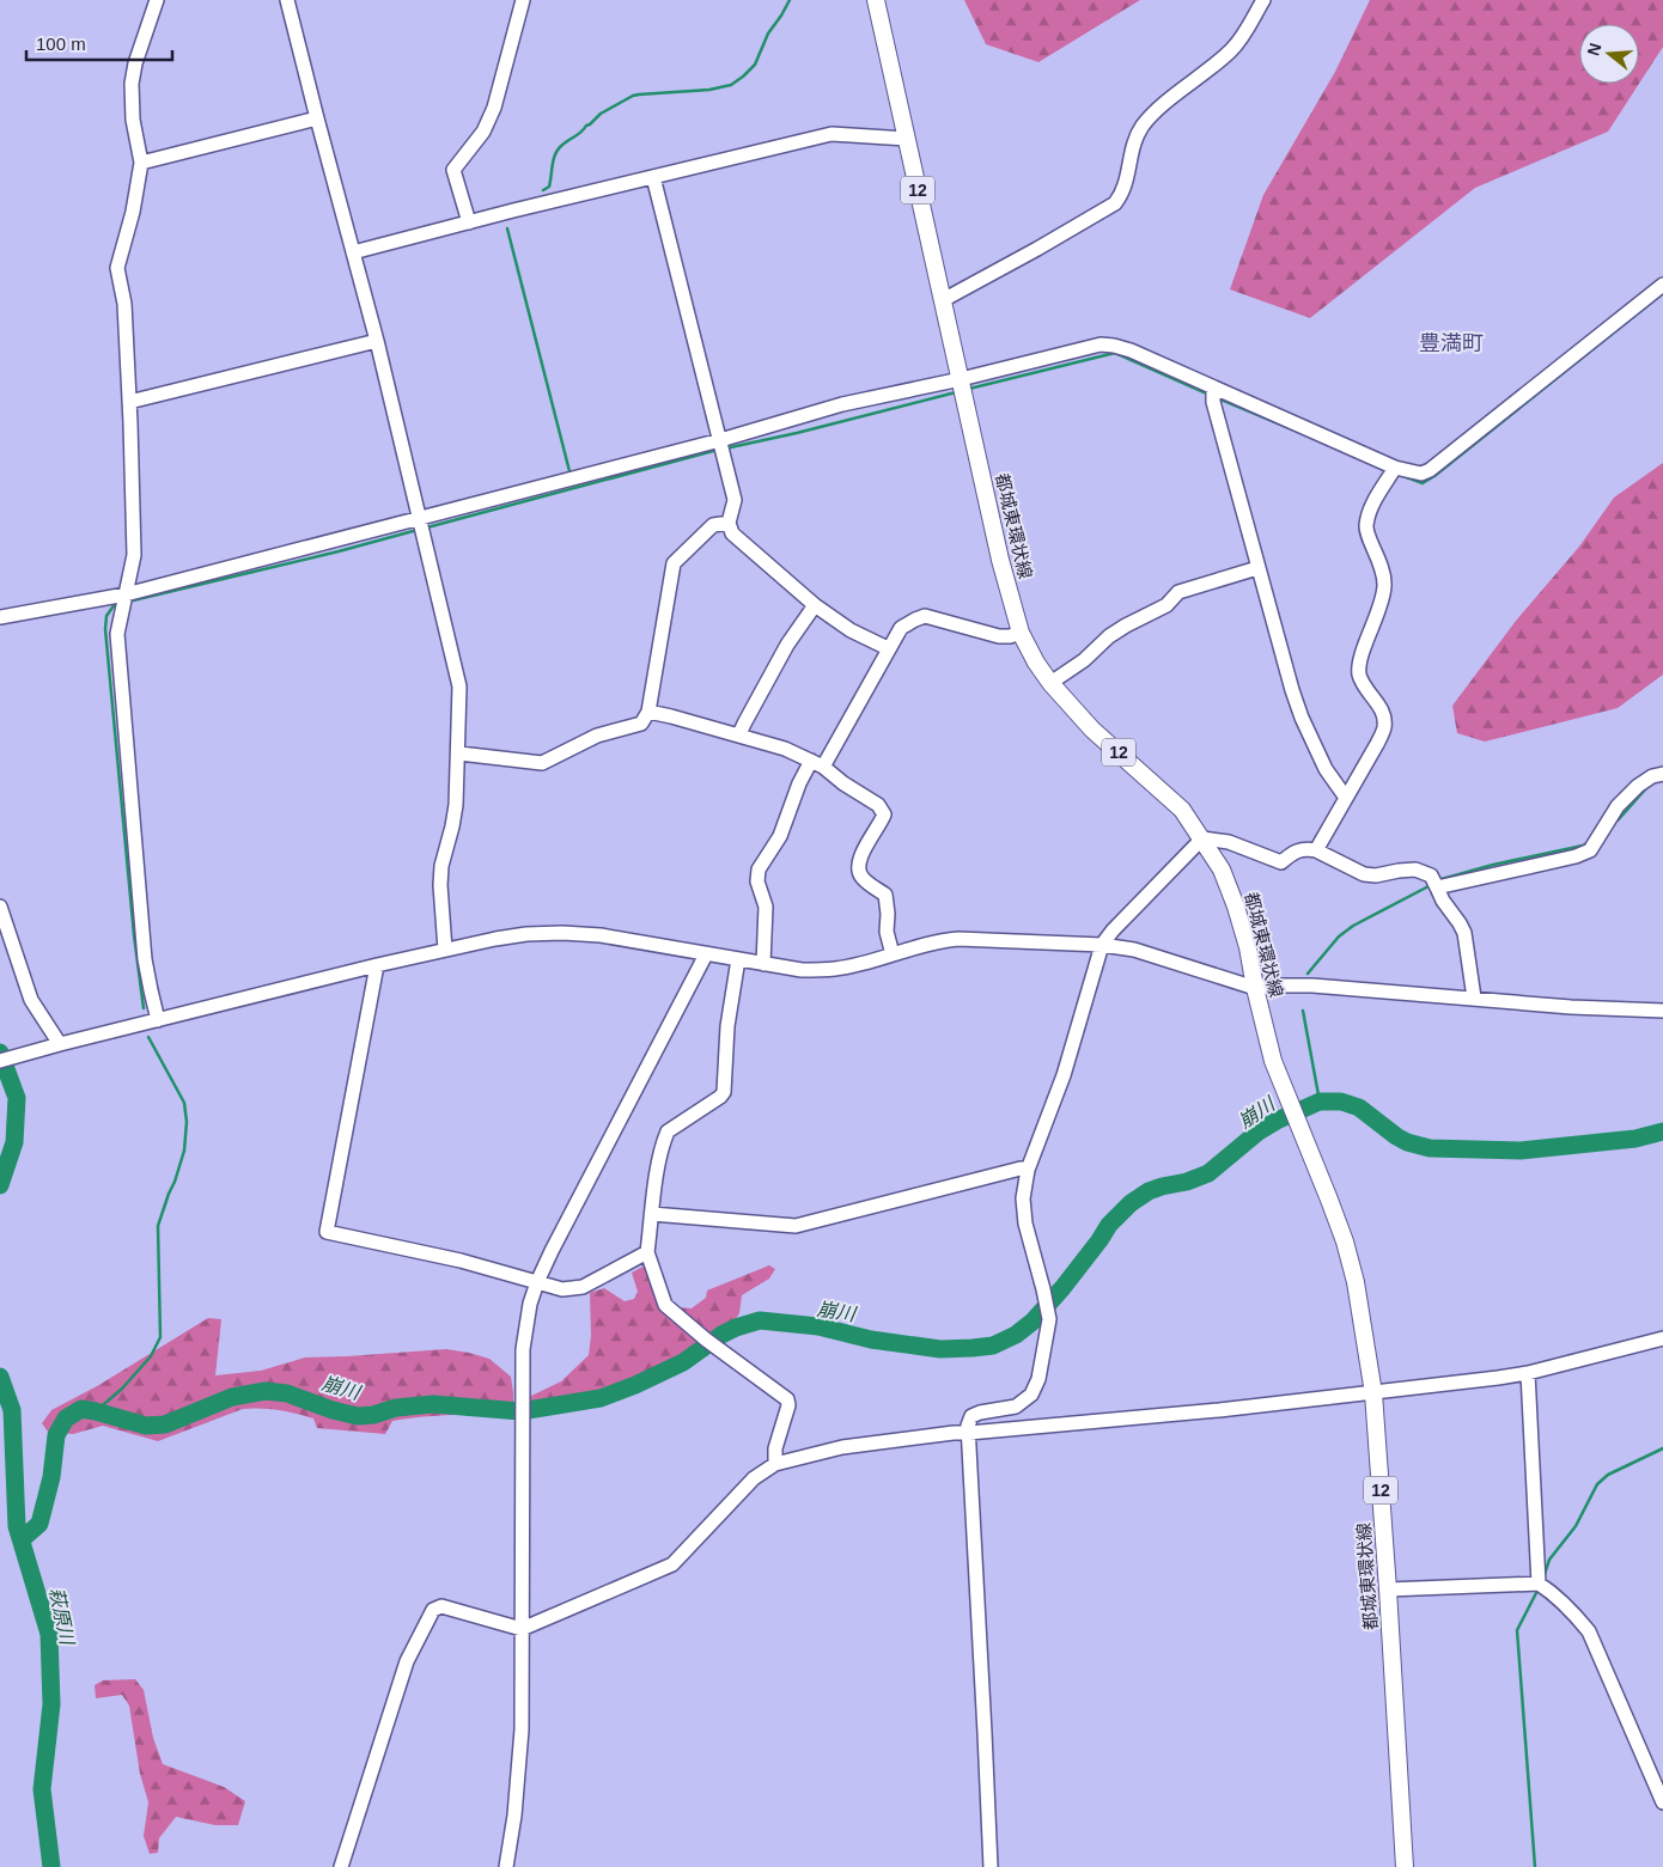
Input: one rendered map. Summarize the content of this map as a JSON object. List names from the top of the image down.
{
  "streets": {
    "main road": ["12", "都城東環状線"]
  },
  "districts": ["豊満町"],
  "water": ["崩川", "萩原川"],
  "scale_bar": "100 m",
  "north": "left"
}
